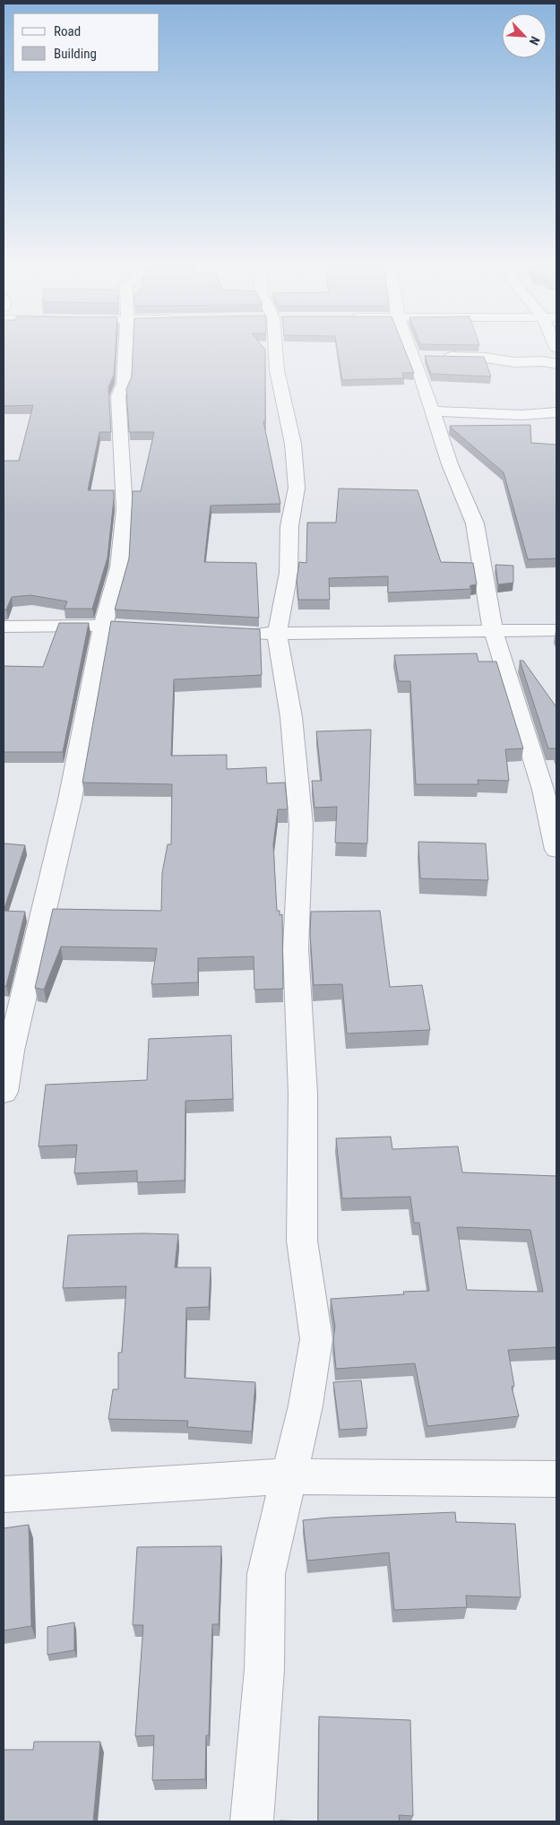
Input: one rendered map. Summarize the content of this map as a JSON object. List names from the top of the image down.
{
  "legend": ["Road", "Building"],
  "north": "bottom right"
}
